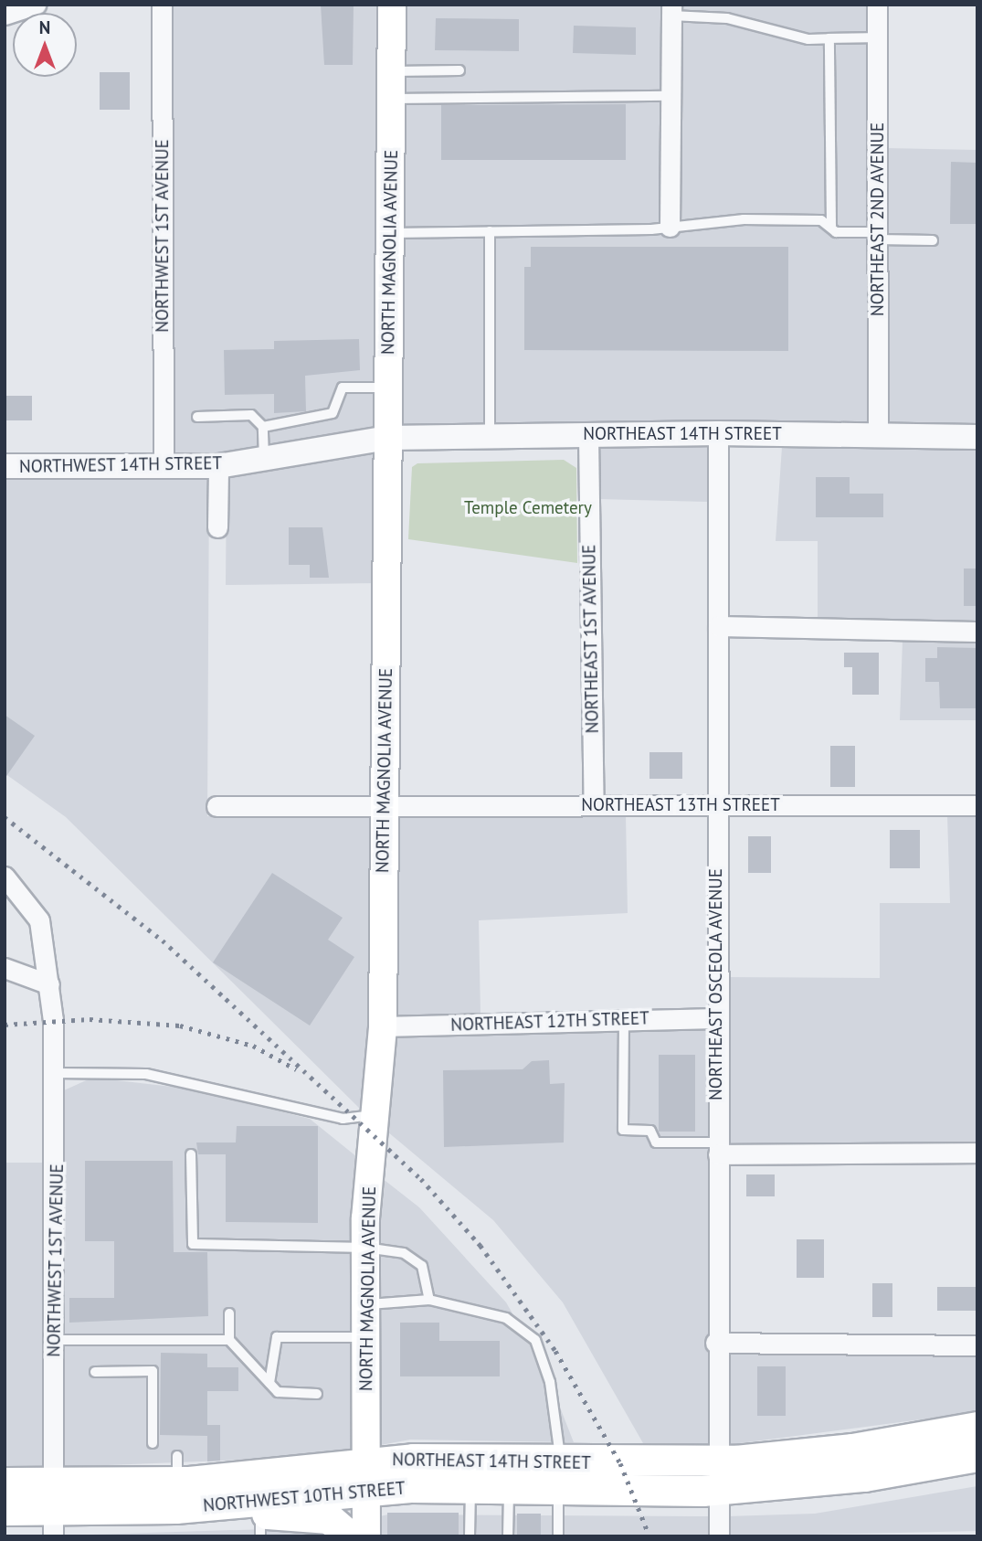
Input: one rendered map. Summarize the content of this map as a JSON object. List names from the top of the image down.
{
  "streets": {
    "main road": ["NORTH MAGNOLIA AVENUE", "NORTHEAST 14TH STREET", "NORTHWEST 10TH STREET"],
    "street": [
      "NORTHEAST 2ND AVENUE",
      "NORTHWEST 1ST AVENUE",
      "NORTHWEST 14TH STREET",
      "NORTHEAST 1ST AVENUE",
      "NORTHEAST 13TH STREET",
      "NORTHEAST OSCEOLA AVENUE",
      "NORTHEAST 12TH STREET"
    ]
  },
  "crossings": [
    ["NORTHEAST 2ND AVENUE", "NORTHEAST 14TH STREET"],
    ["NORTHWEST 1ST AVENUE", "NORTHEAST 14TH STREET"],
    ["NORTHWEST 1ST AVENUE", "NORTHWEST 14TH STREET"],
    ["NORTH MAGNOLIA AVENUE", "NORTHEAST 14TH STREET"],
    ["NORTH MAGNOLIA AVENUE", "NORTHWEST 14TH STREET"],
    ["NORTH MAGNOLIA AVENUE", "NORTHEAST 13TH STREET"],
    ["NORTH MAGNOLIA AVENUE", "NORTHEAST 12TH STREET"],
    ["NORTH MAGNOLIA AVENUE", "NORTHWEST 10TH STREET"],
    ["NORTHEAST 14TH STREET", "NORTHWEST 14TH STREET"],
    ["NORTHEAST 14TH STREET", "NORTHEAST 1ST AVENUE"],
    ["NORTHEAST 14TH STREET", "NORTHEAST OSCEOLA AVENUE"],
    ["NORTHEAST 14TH STREET", "NORTHWEST 10TH STREET"],
    ["NORTHEAST 1ST AVENUE", "NORTHEAST 13TH STREET"],
    ["NORTHEAST 13TH STREET", "NORTHEAST OSCEOLA AVENUE"],
    ["NORTHEAST OSCEOLA AVENUE", "NORTHEAST 12TH STREET"],
    ["NORTHEAST OSCEOLA AVENUE", "NORTHWEST 10TH STREET"]
  ],
  "parks": ["Temple Cemetery"],
  "north": "top"
}
